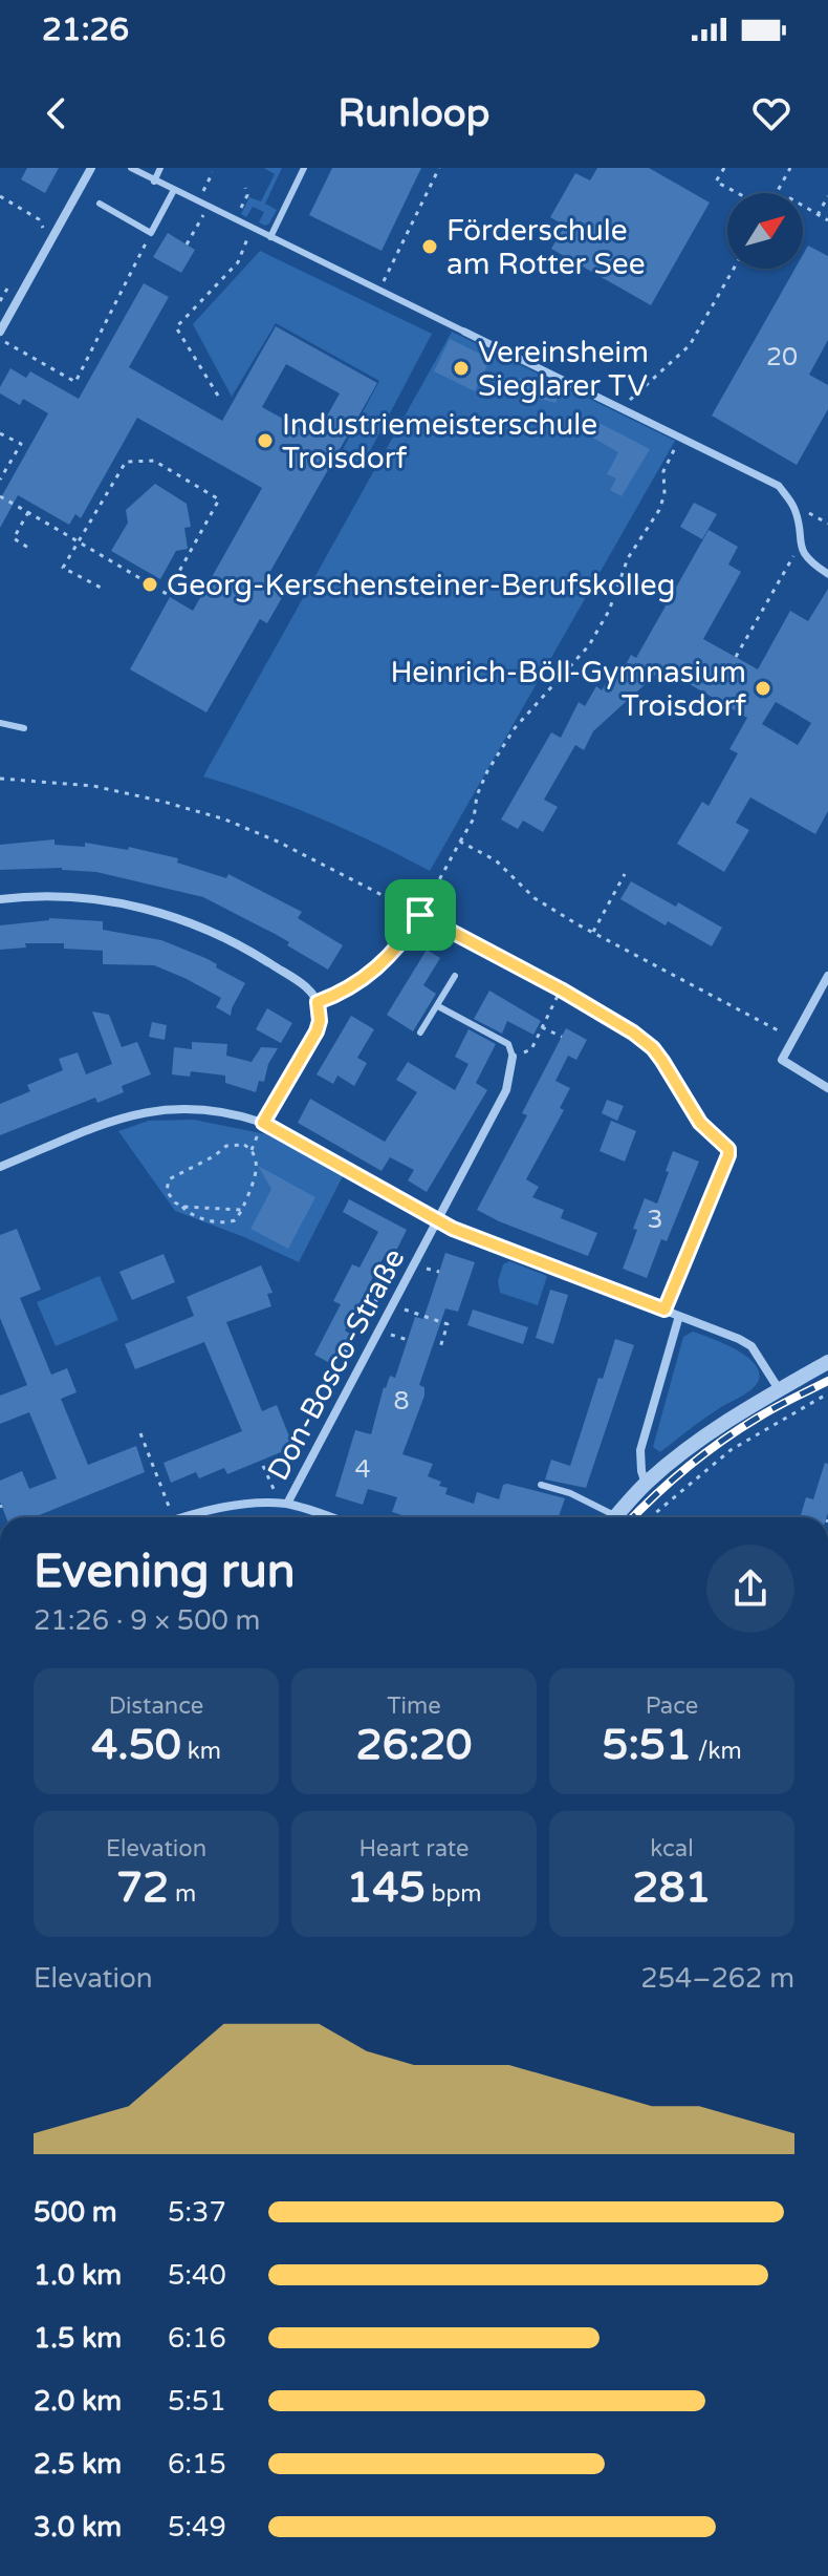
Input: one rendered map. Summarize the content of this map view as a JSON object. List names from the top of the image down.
{
  "streets": {
    "street": ["Don-Bosco-Straße"]
  },
  "places": [
    "Förderschule am Rotter See",
    "Vereinsheim Sieglarer TV",
    "Industriemeisterschule Troisdorf",
    "Georg-Kerschensteiner-Berufskolleg",
    "Heinrich-Böll-Gymnasium Troisdorf"
  ],
  "house_numbers": [
    "20",
    "3",
    "8",
    "4"
  ],
  "north": "top right",
  "page": {
    "status": "21:26",
    "header": "Runloop",
    "heading": ["Evening run", "21:26 · 9 × 500 m"],
    "stats": [
      ["Distance", "4.50 km"],
      ["Time", "26:20"],
      ["Pace", "5:51 /km"],
      ["Elevation", "72 m"],
      ["Heart rate", "145 bpm"],
      ["kcal", "281"]
    ],
    "chart": ["Elevation", "254–262 m"],
    "list": [
      {
        "name": "500 m",
        "note": "5:37"
      },
      {
        "name": "1.0 km",
        "note": "5:40"
      },
      {
        "name": "1.5 km",
        "note": "6:16"
      },
      {
        "name": "2.0 km",
        "note": "5:51"
      },
      {
        "name": "2.5 km",
        "note": "6:15"
      },
      {
        "name": "3.0 km",
        "note": "5:49"
      }
    ]
  }
}
